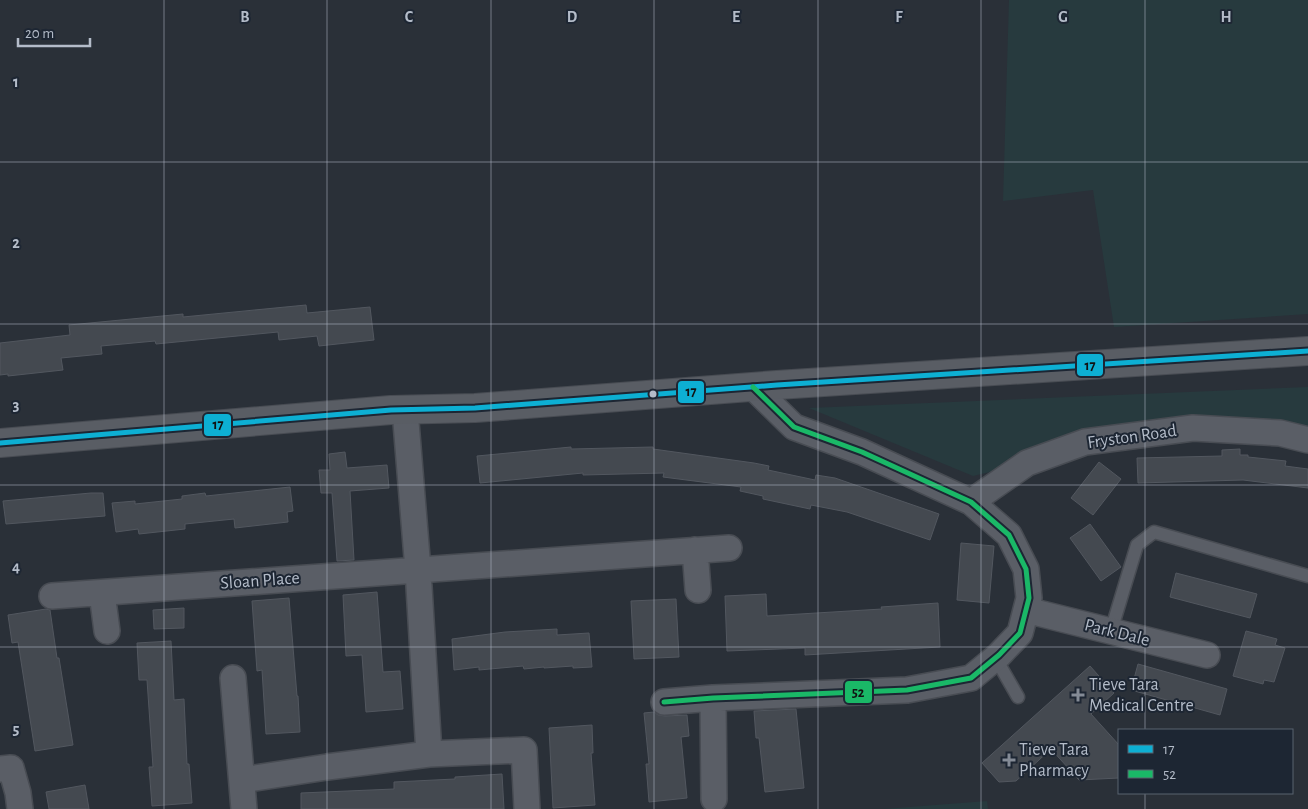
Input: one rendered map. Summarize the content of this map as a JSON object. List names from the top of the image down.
{
  "streets": {
    "street": ["Fryston Road", "Sloan Place", "Park Dale"]
  },
  "places": {
    "health": ["Tieve Tara Medical Centre", "Tieve Tara Pharmacy"]
  },
  "lines": ["transit line 17", "transit line 52"],
  "legend": ["17", "52"],
  "scale_bar": "20 m",
  "grid": {
    "columns": [
      "B",
      "C",
      "D",
      "E",
      "F",
      "G",
      "H"
    ],
    "rows": [
      "1",
      "2",
      "3",
      "4",
      "5"
    ]
  }
}
